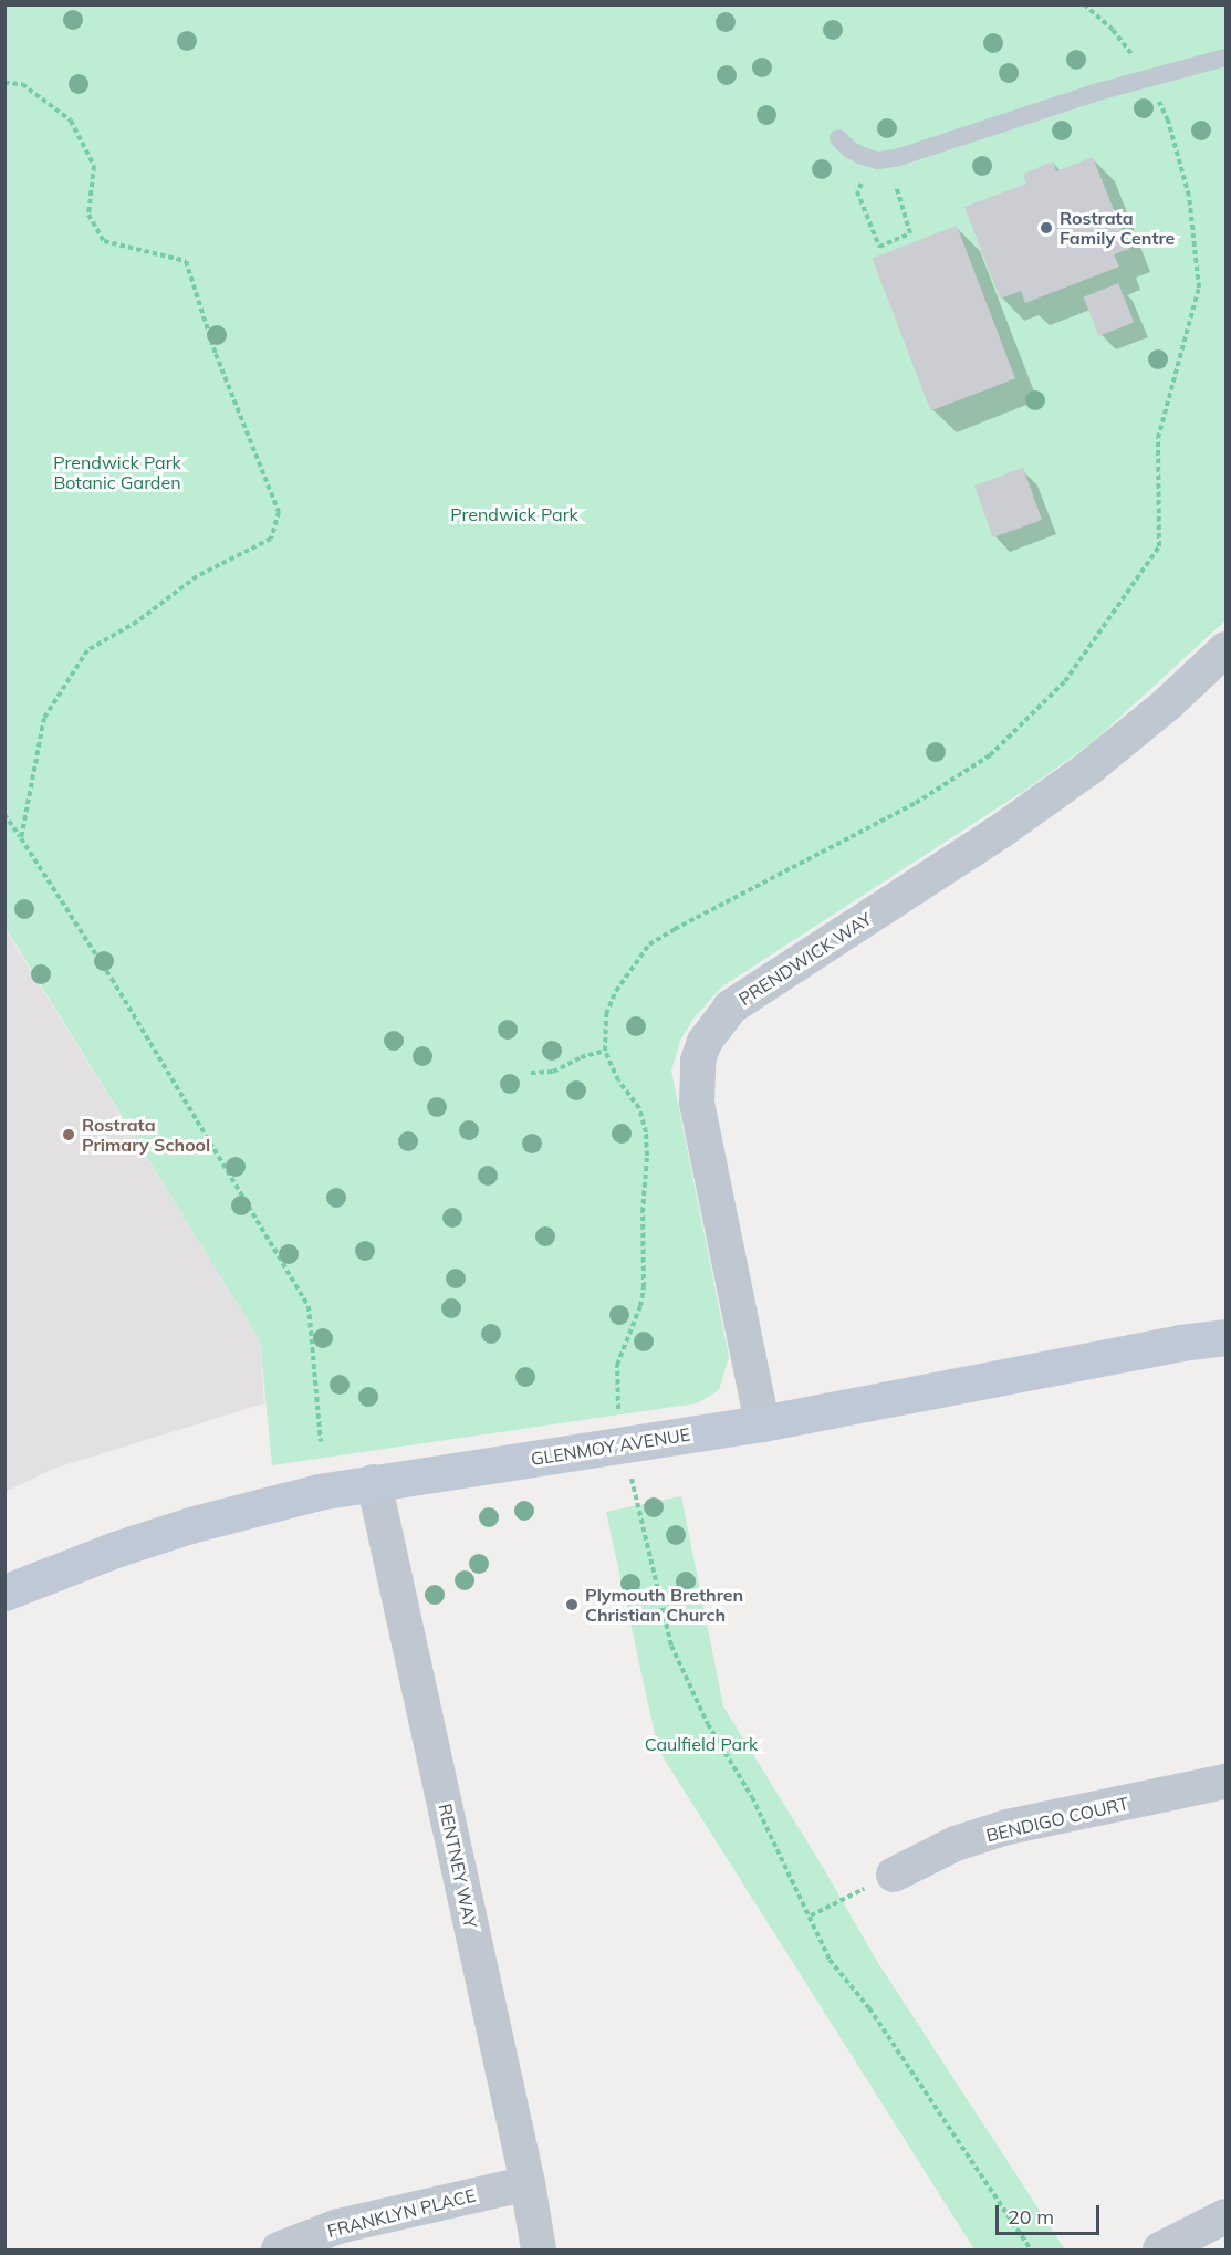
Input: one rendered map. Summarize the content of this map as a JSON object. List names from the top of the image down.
{
  "streets": {
    "street": [
      "PRENDWICK WAY",
      "GLENMOY AVENUE",
      "BENDIGO COURT",
      "RENTNEY WAY",
      "FRANKLYN PLACE"
    ]
  },
  "crossings": [
    ["PRENDWICK WAY", "GLENMOY AVENUE"],
    ["GLENMOY AVENUE", "RENTNEY WAY"],
    ["RENTNEY WAY", "FRANKLYN PLACE"]
  ],
  "parks": ["Prendwick Park Botanic Garden", "Prendwick Park", "Caulfield Park"],
  "places": ["Rostrata Family Centre", "Rostrata Primary School", "Plymouth Brethren Christian Church"],
  "scale_bar": "20 m"
}
